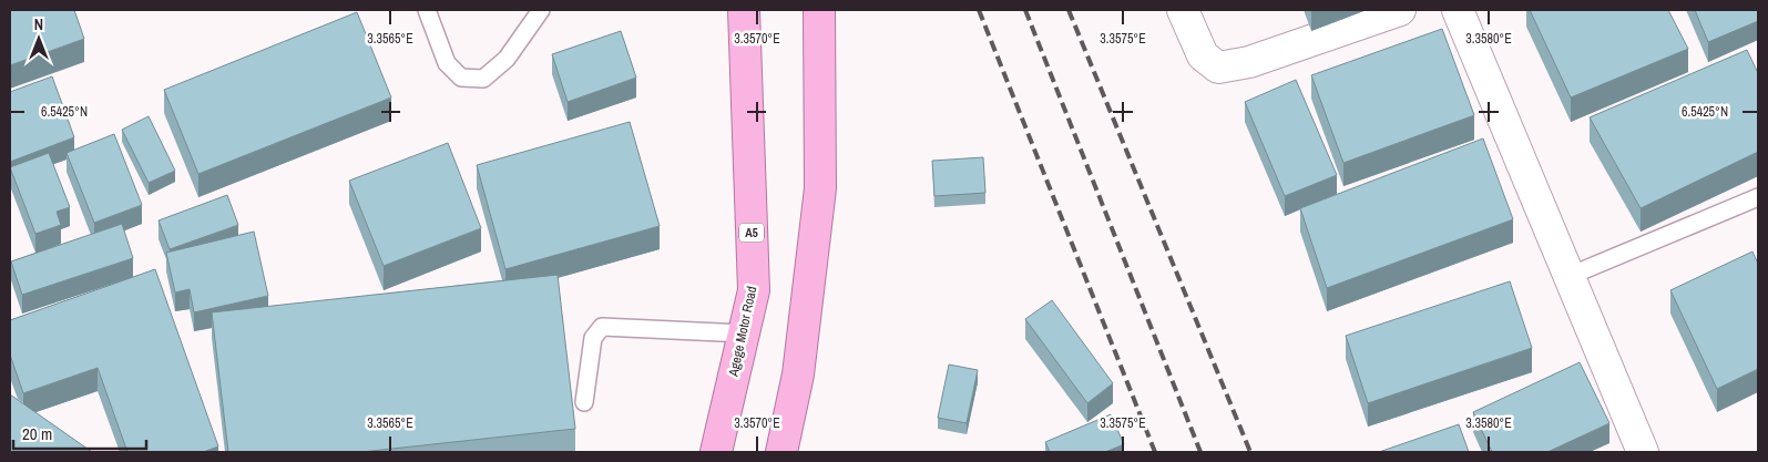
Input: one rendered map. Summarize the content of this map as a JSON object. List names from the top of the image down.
{
  "streets": {
    "highway": ["A5", "Agege Motor Road"]
  },
  "scale_bar": "20 m",
  "north": "top",
  "coordinates": [
    "3.3565°E",
    "3.3570°E",
    "3.3575°E",
    "3.3580°E",
    "6.5425°N"
  ]
}
